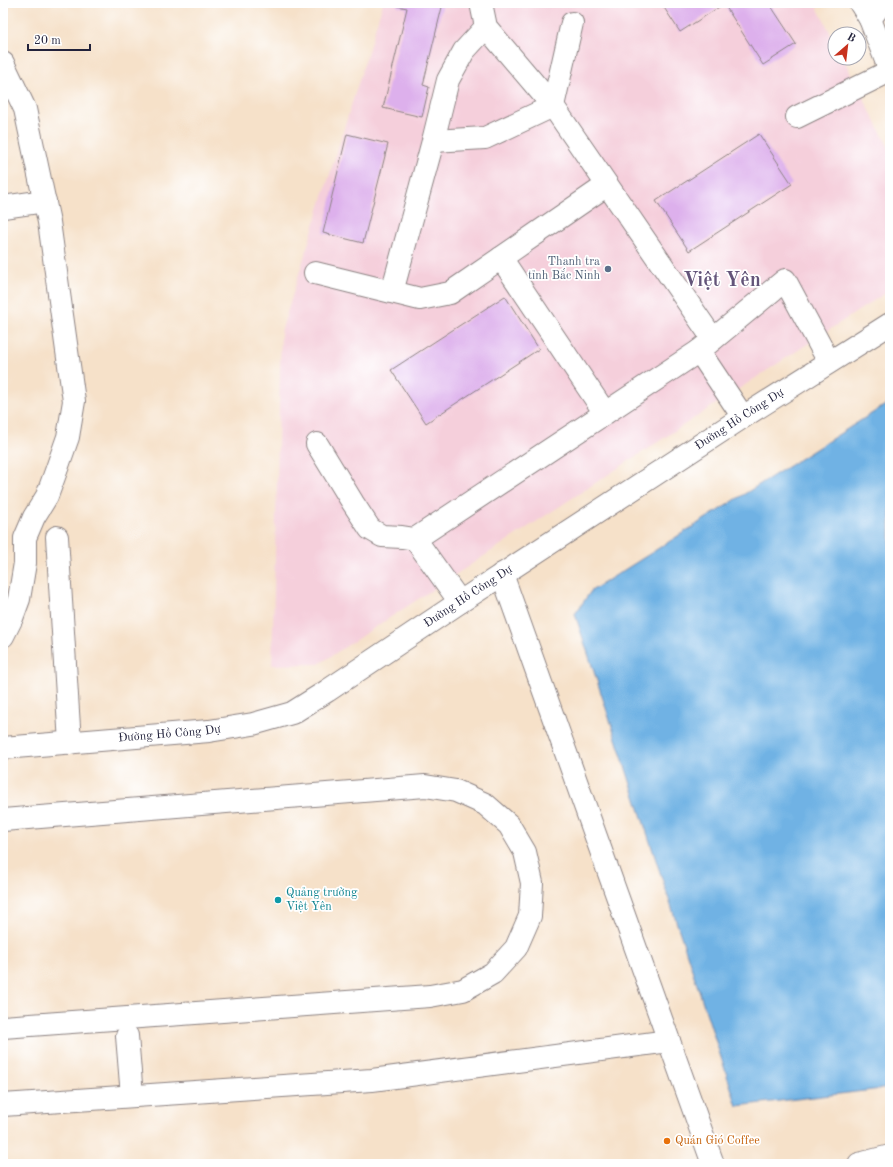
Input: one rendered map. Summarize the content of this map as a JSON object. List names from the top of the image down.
{
  "streets": {
    "main road": ["Đường Hồ Công Dự"]
  },
  "districts": ["Việt Yên"],
  "places": ["Thanh tra tỉnh Bắc Ninh", "Quảng trường Việt Yên", "Quán Gió Coffee"],
  "scale_bar": "20 m",
  "north": "top right"
}
